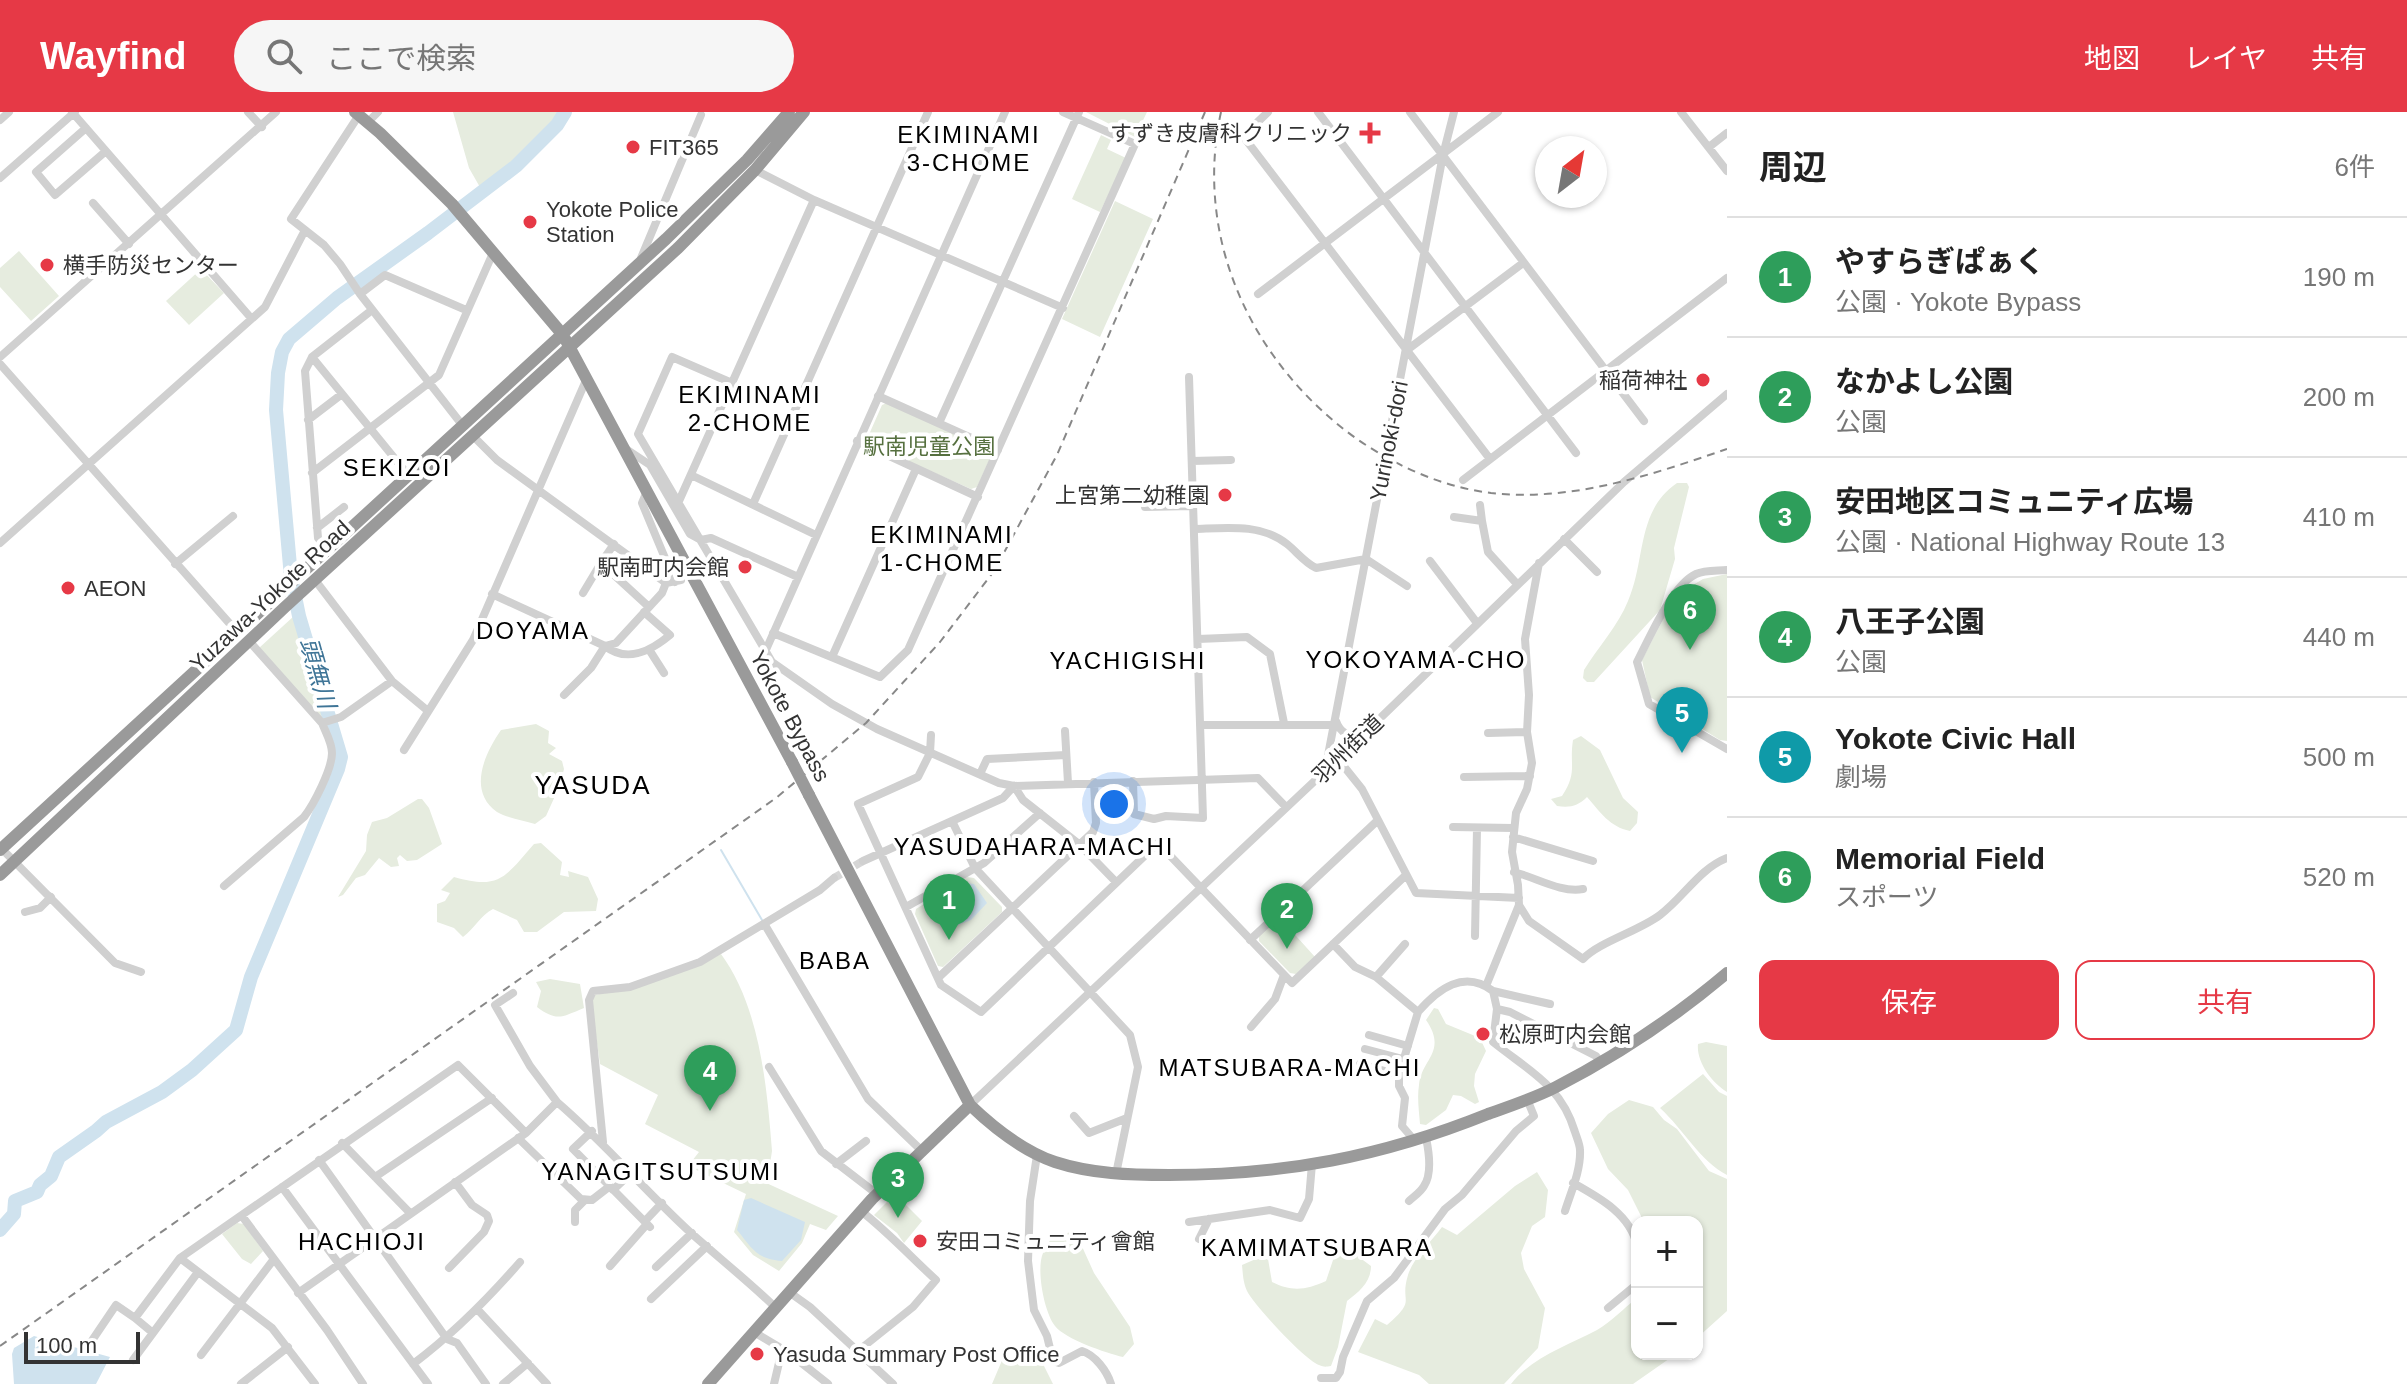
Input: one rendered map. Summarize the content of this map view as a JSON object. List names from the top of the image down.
{
  "streets": {
    "highway": ["Yuzawa-Yokote Road", "Yokote Bypass"],
    "street": ["Yurinoki-dori", "羽州街道"]
  },
  "crossings": [
    ["Yurinoki-dori", "羽州街道"],
    ["Yuzawa-Yokote Road", "Yokote Bypass"],
    ["Yokote Bypass", "羽州街道"]
  ],
  "districts": [
    "EKIMINAMI 3-CHOME",
    "EKIMINAMI 2-CHOME",
    "SEKIZOI",
    "EKIMINAMI 1-CHOME",
    "DOYAMA",
    "YOKOYAMA-CHO",
    "YACHIGISHI",
    "YASUDA",
    "YASUDAHARA-MACHI",
    "BABA",
    "MATSUBARA-MACHI",
    "YANAGITSUTSUMI",
    "HACHIOJI",
    "KAMIMATSUBARA"
  ],
  "water": ["頭無川"],
  "parks": ["駅南児童公園"],
  "places": {
    "health": ["すずき皮膚科クリニック"],
    "other": [
      "FIT365",
      "Yokote Police Station",
      "横手防災センター",
      "稲荷神社",
      "上宮第二幼稚園",
      "駅南町内会館",
      "AEON",
      "松原町内会館",
      "安田コミュニティ會館",
      "Yasuda Summary Post Office"
    ]
  },
  "scale_bar": "100 m",
  "north": "top right",
  "page": {
    "header": "Wayfind",
    "search": "ここで検索",
    "nav": ["地図", "レイヤ", "共有"],
    "heading": ["周辺", "6件"],
    "list": [
      {
        "mark": "1",
        "name": "やすらぎぱぁく",
        "note": "公園 · Yokote Bypass",
        "value": "190 m"
      },
      {
        "mark": "2",
        "name": "なかよし公園",
        "note": "公園",
        "value": "200 m"
      },
      {
        "mark": "3",
        "name": "安田地区コミュニティ広場",
        "note": "公園 · National Highway Route 13",
        "value": "410 m"
      },
      {
        "mark": "4",
        "name": "八王子公園",
        "note": "公園",
        "value": "440 m"
      },
      {
        "mark": "5",
        "name": "Yokote Civic Hall",
        "note": "劇場",
        "value": "500 m"
      },
      {
        "mark": "6",
        "name": "Memorial Field",
        "note": "スポーツ",
        "value": "520 m"
      }
    ],
    "pins": [
      "6",
      "5",
      "1",
      "2",
      "4",
      "3"
    ],
    "buttons": ["保存", "共有"],
    "map_buttons": ["+", "−"],
    "scale": "100 m"
  }
}
